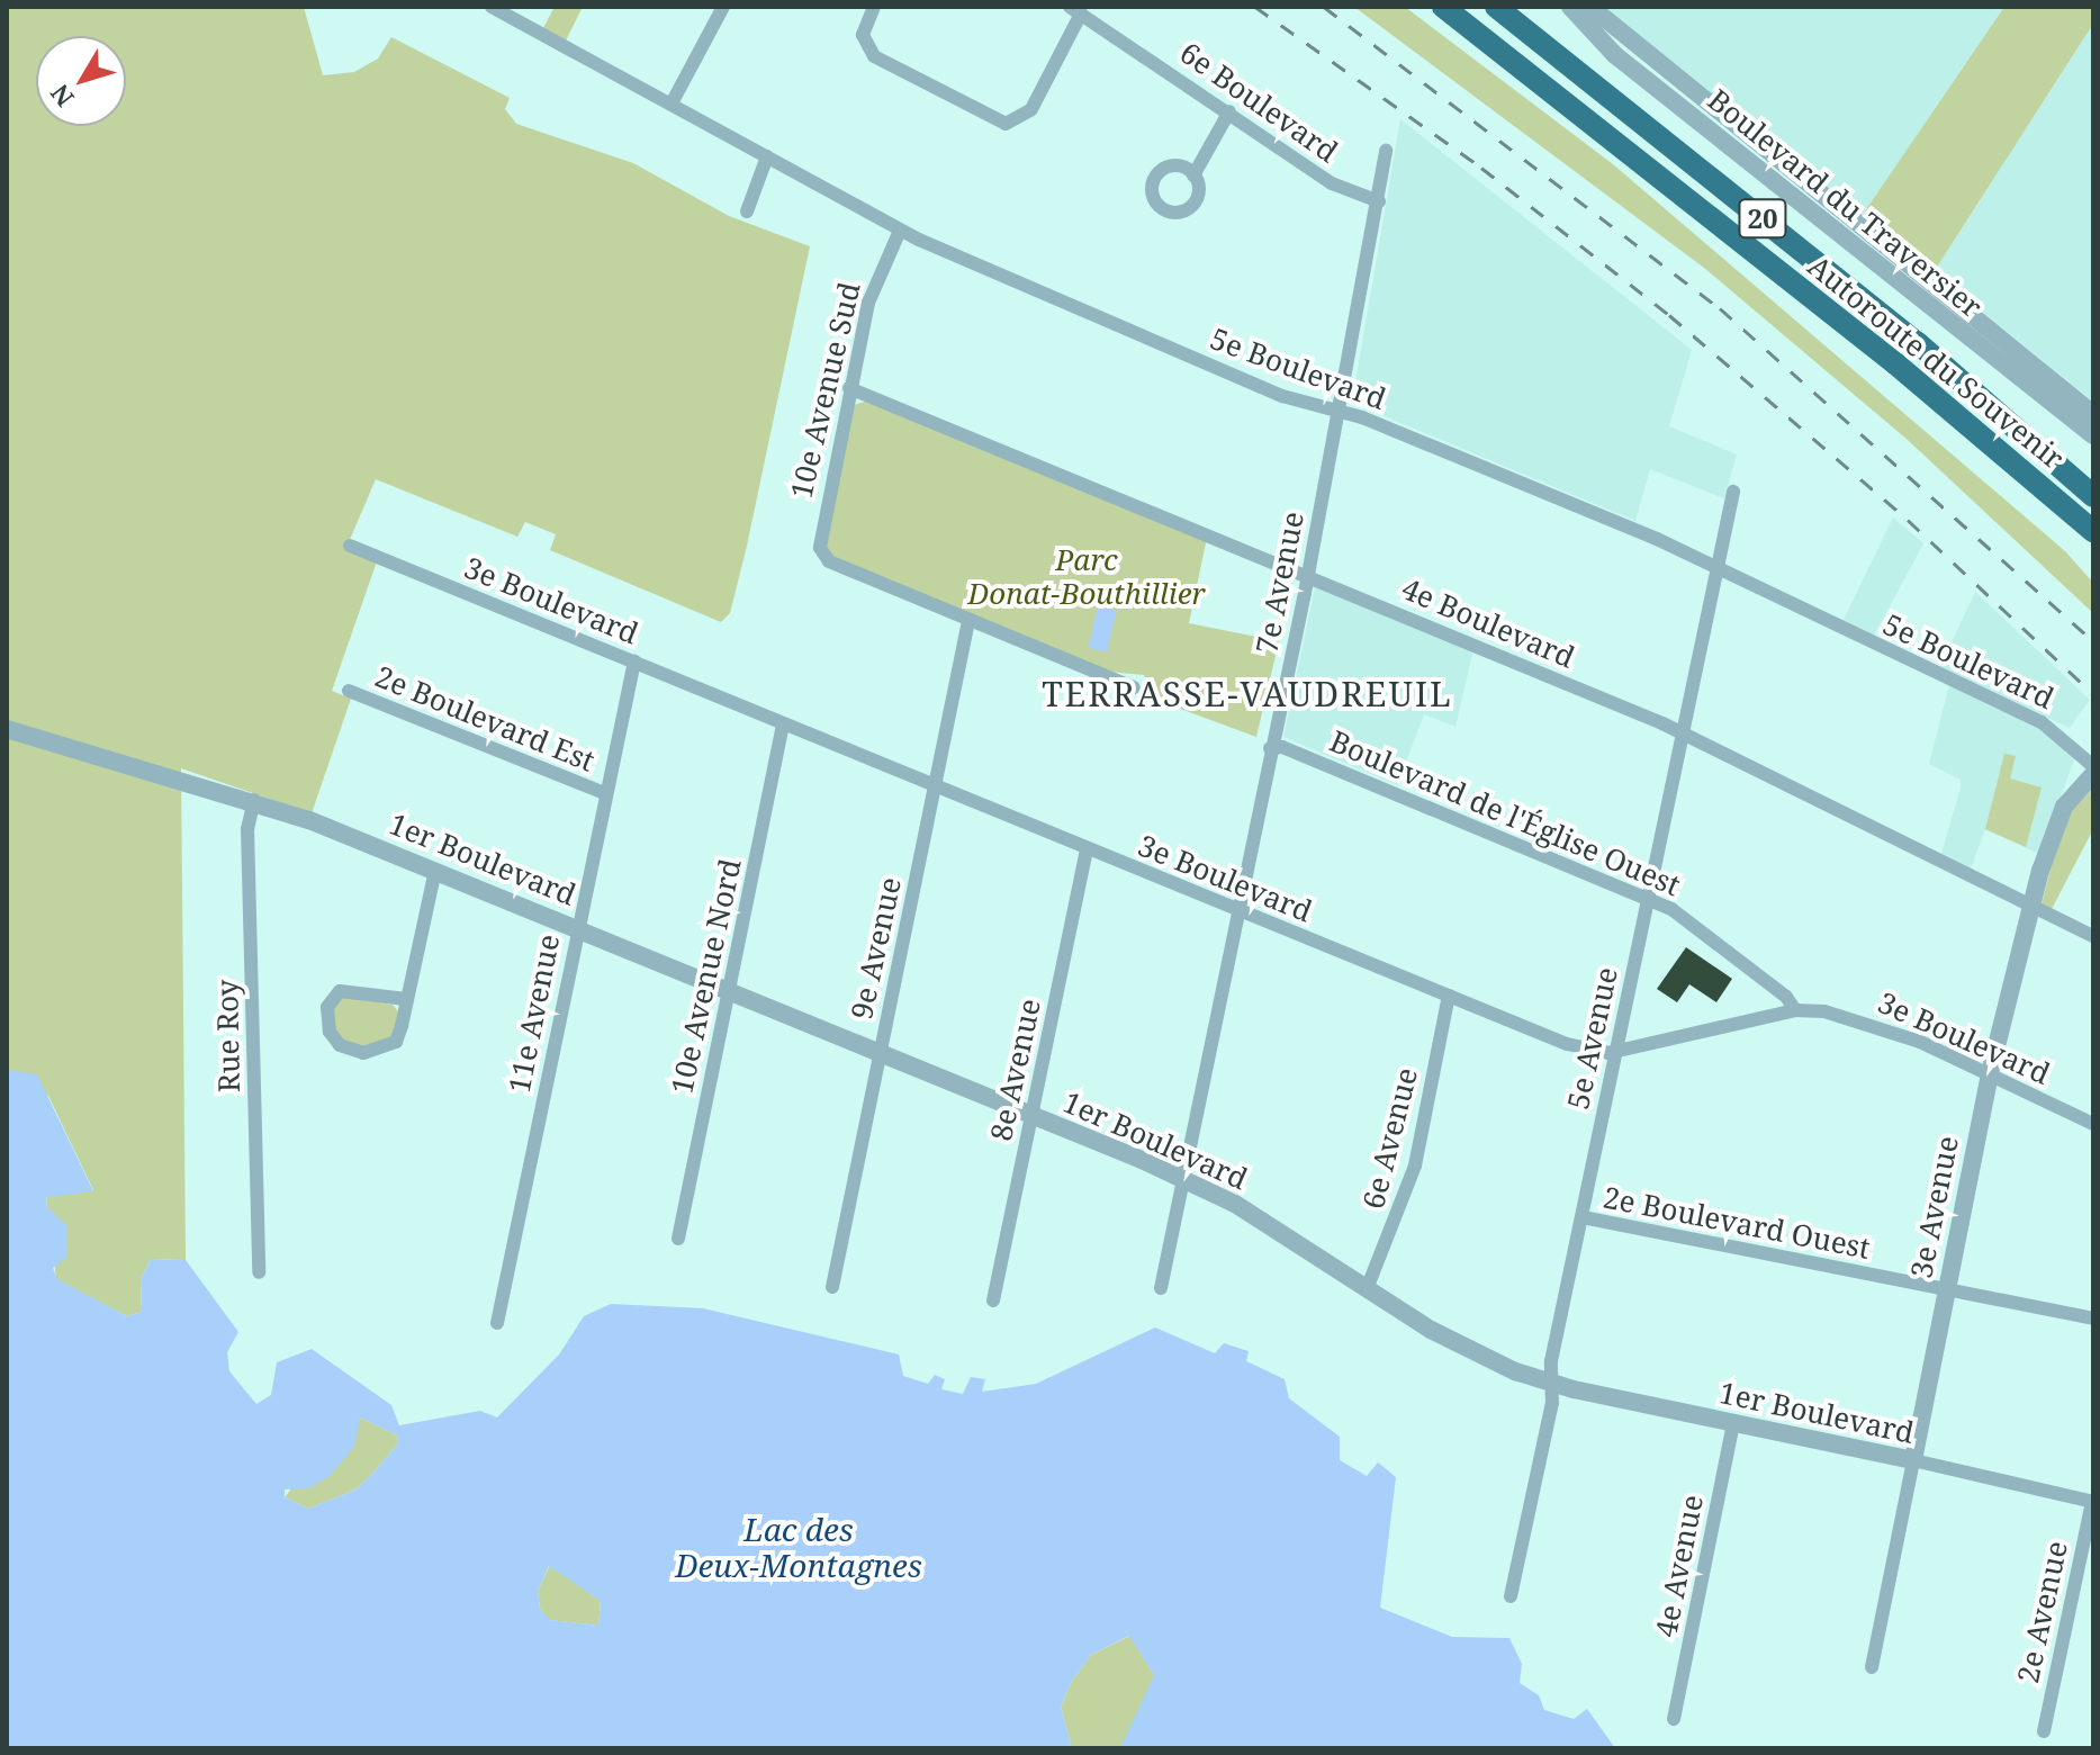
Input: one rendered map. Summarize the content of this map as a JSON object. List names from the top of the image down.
{
  "streets": {
    "highway": ["20", "Autoroute du Souvenir"],
    "street": [
      "6e Boulevard",
      "Boulevard du Traversier",
      "5e Boulevard",
      "10e Avenue Sud",
      "7e Avenue",
      "3e Boulevard",
      "4e Boulevard",
      "2e Boulevard Est",
      "Boulevard de l'Église Ouest",
      "1er Boulevard",
      "9e Avenue",
      "10e Avenue Nord",
      "11e Avenue",
      "Rue Roy",
      "5e Avenue",
      "8e Avenue",
      "6e Avenue",
      "3e Avenue",
      "2e Boulevard Ouest",
      "4e Avenue",
      "2e Avenue"
    ]
  },
  "crossings": [
    ["6e Boulevard", "7e Avenue"],
    ["5e Boulevard", "10e Avenue Sud"],
    ["5e Boulevard", "7e Avenue"],
    ["5e Boulevard", "5e Avenue"],
    ["10e Avenue Sud", "4e Boulevard"],
    ["10e Avenue Sud", "9e Avenue"],
    ["7e Avenue", "3e Boulevard"],
    ["7e Avenue", "4e Boulevard"],
    ["7e Avenue", "Boulevard de l'Église Ouest"],
    ["7e Avenue", "1er Boulevard"],
    ["3e Boulevard", "Boulevard de l'Église Ouest"],
    ["3e Boulevard", "9e Avenue"],
    ["3e Boulevard", "10e Avenue Nord"],
    ["3e Boulevard", "11e Avenue"],
    ["3e Boulevard", "5e Avenue"],
    ["3e Boulevard", "8e Avenue"],
    ["3e Boulevard", "6e Avenue"],
    ["3e Boulevard", "3e Avenue"],
    ["4e Boulevard", "5e Avenue"],
    ["4e Boulevard", "3e Avenue"],
    ["2e Boulevard Est", "11e Avenue"],
    ["Boulevard de l'Église Ouest", "5e Avenue"],
    ["1er Boulevard", "9e Avenue"],
    ["1er Boulevard", "10e Avenue Nord"],
    ["1er Boulevard", "11e Avenue"],
    ["1er Boulevard", "Rue Roy"],
    ["1er Boulevard", "5e Avenue"],
    ["1er Boulevard", "8e Avenue"],
    ["1er Boulevard", "6e Avenue"],
    ["1er Boulevard", "3e Avenue"],
    ["1er Boulevard", "4e Avenue"],
    ["1er Boulevard", "2e Avenue"],
    ["5e Avenue", "2e Boulevard Ouest"],
    ["3e Avenue", "2e Boulevard Ouest"]
  ],
  "districts": ["TERRASSE-VAUDREUIL"],
  "water": ["Lac des Deux-Montagnes"],
  "parks": ["Parc Donat-Bouthillier"],
  "north": "bottom left"
}
